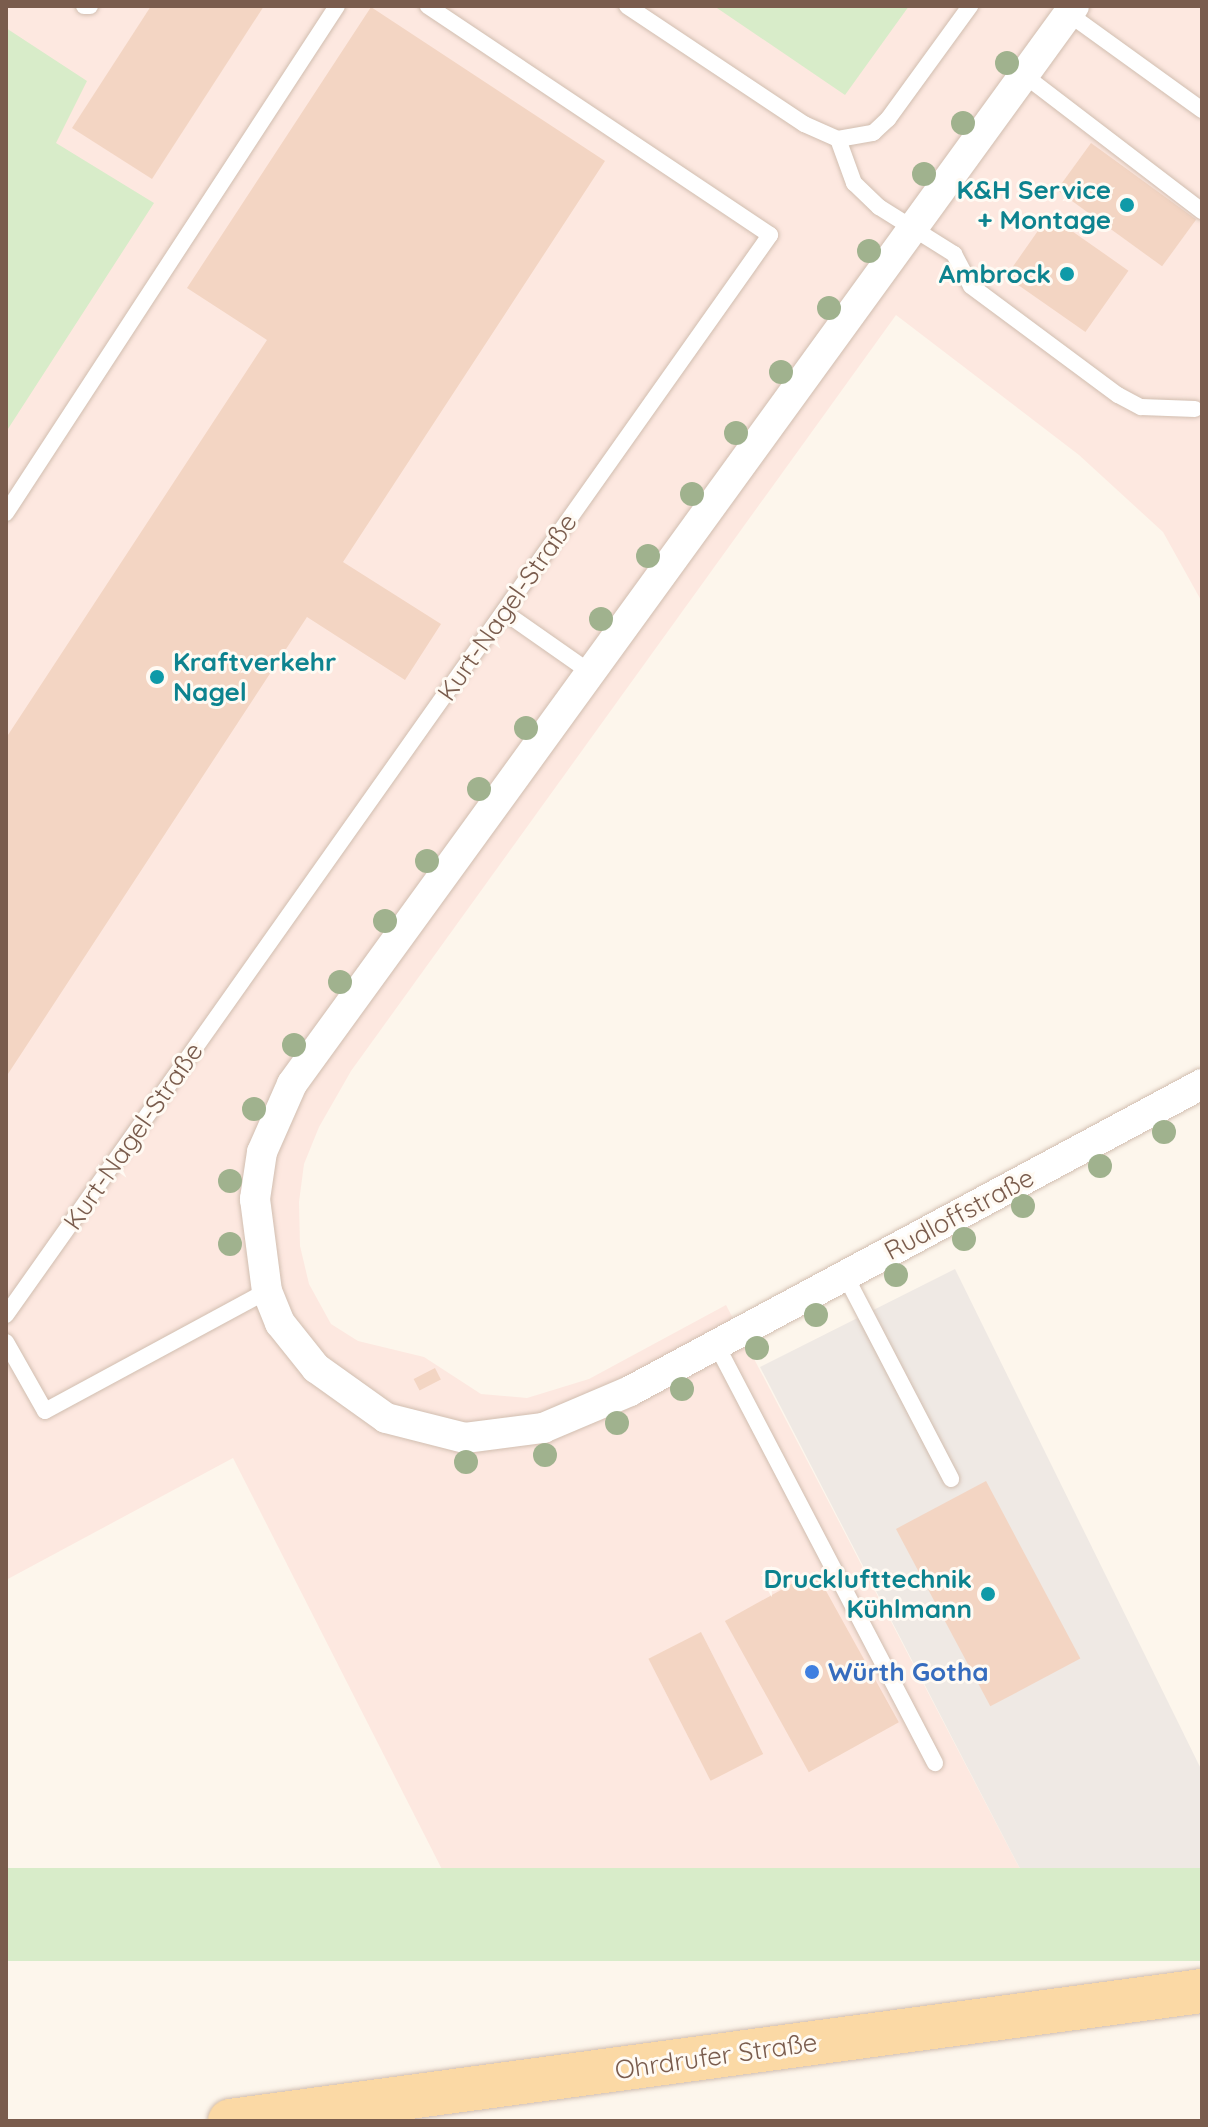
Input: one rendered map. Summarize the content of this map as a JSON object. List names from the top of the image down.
{
  "streets": {
    "main road": ["Ohrdrufer Straße"],
    "street": ["Rudloffstraße"],
    "lane": ["Kurt-Nagel-Straße"]
  },
  "places": [
    "K&H Service + Montage",
    "Ambrock",
    "Kraftverkehr Nagel",
    "Drucklufttechnik Kühlmann",
    "Würth Gotha"
  ]
}
